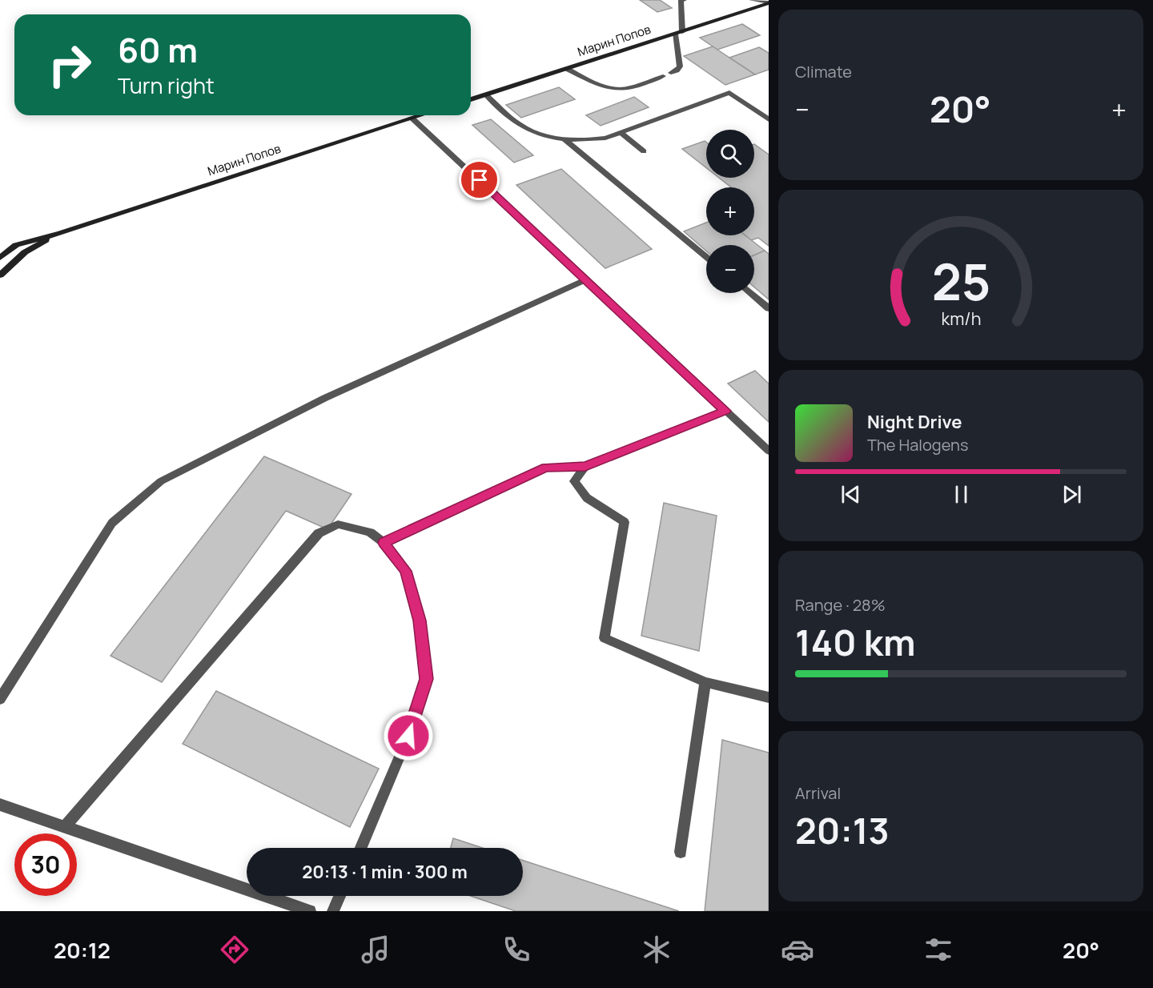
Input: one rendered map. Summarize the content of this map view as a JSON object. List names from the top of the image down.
{
  "streets": {
    "main road": ["Марин Попов"]
  },
  "page": {
    "tile": [
      "Climate",
      ["Range · 28%", "140 km"],
      ["Arrival", "20:13"]
    ],
    "turn": ["60 m", "Turn right"],
    "heat": ["−", "20°", "+"],
    "map_buttons": ["+", "−"],
    "song": ["Night Drive", "The Halogens"],
    "limit": "30",
    "trip": "20:13 · 1 min · 300 m",
    "tabs": ["20:12", "20°"],
    "gauge": ["25", "km/h"]
  }
}
